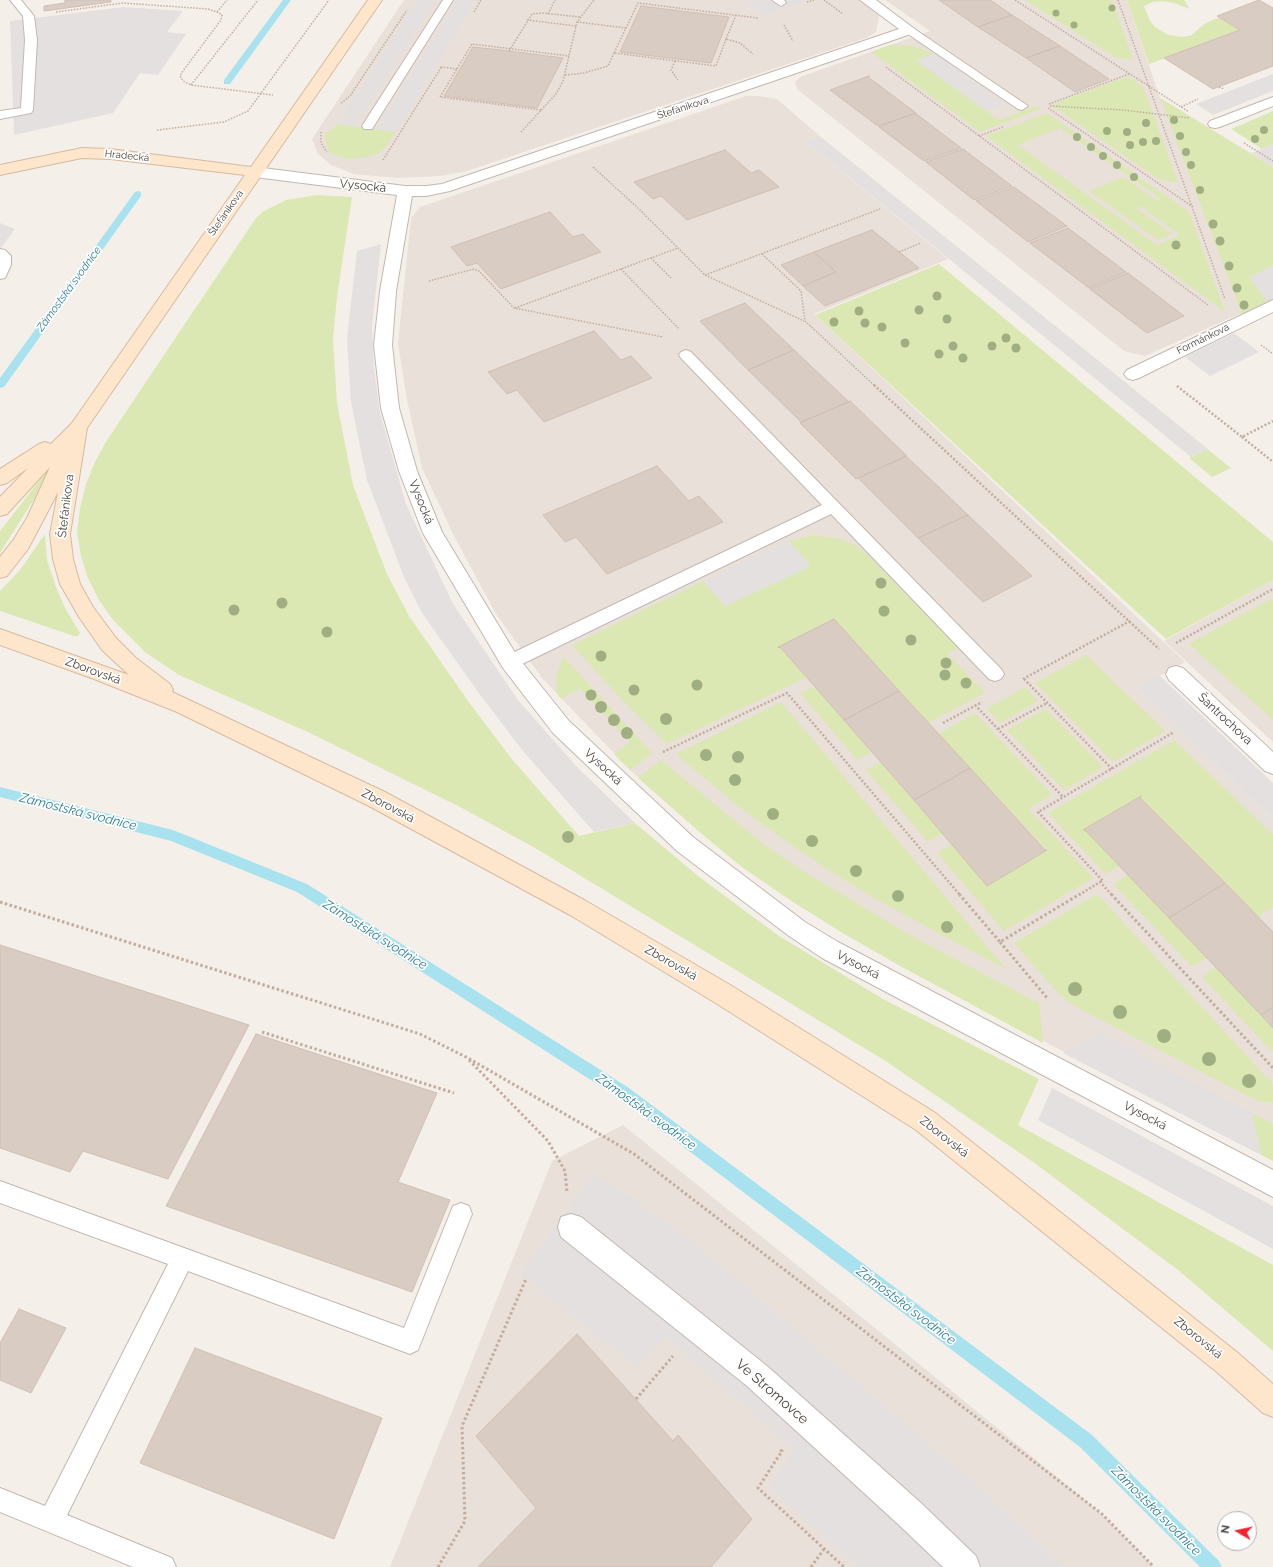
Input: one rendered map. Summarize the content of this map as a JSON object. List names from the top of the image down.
{
  "streets": {
    "street": [
      "Štefánikova",
      "Hradecká",
      "Vysocká",
      "Formánkova",
      "Zborovská",
      "Šantrochova",
      "Ve Stromovce"
    ]
  },
  "crossings": [
    ["Štefánikova", "Hradecká"],
    ["Štefánikova", "Vysocká"],
    ["Štefánikova", "Zborovská"],
    ["Hradecká", "Vysocká"]
  ],
  "water": ["Zámostská svodnice"],
  "north": "left"
}
